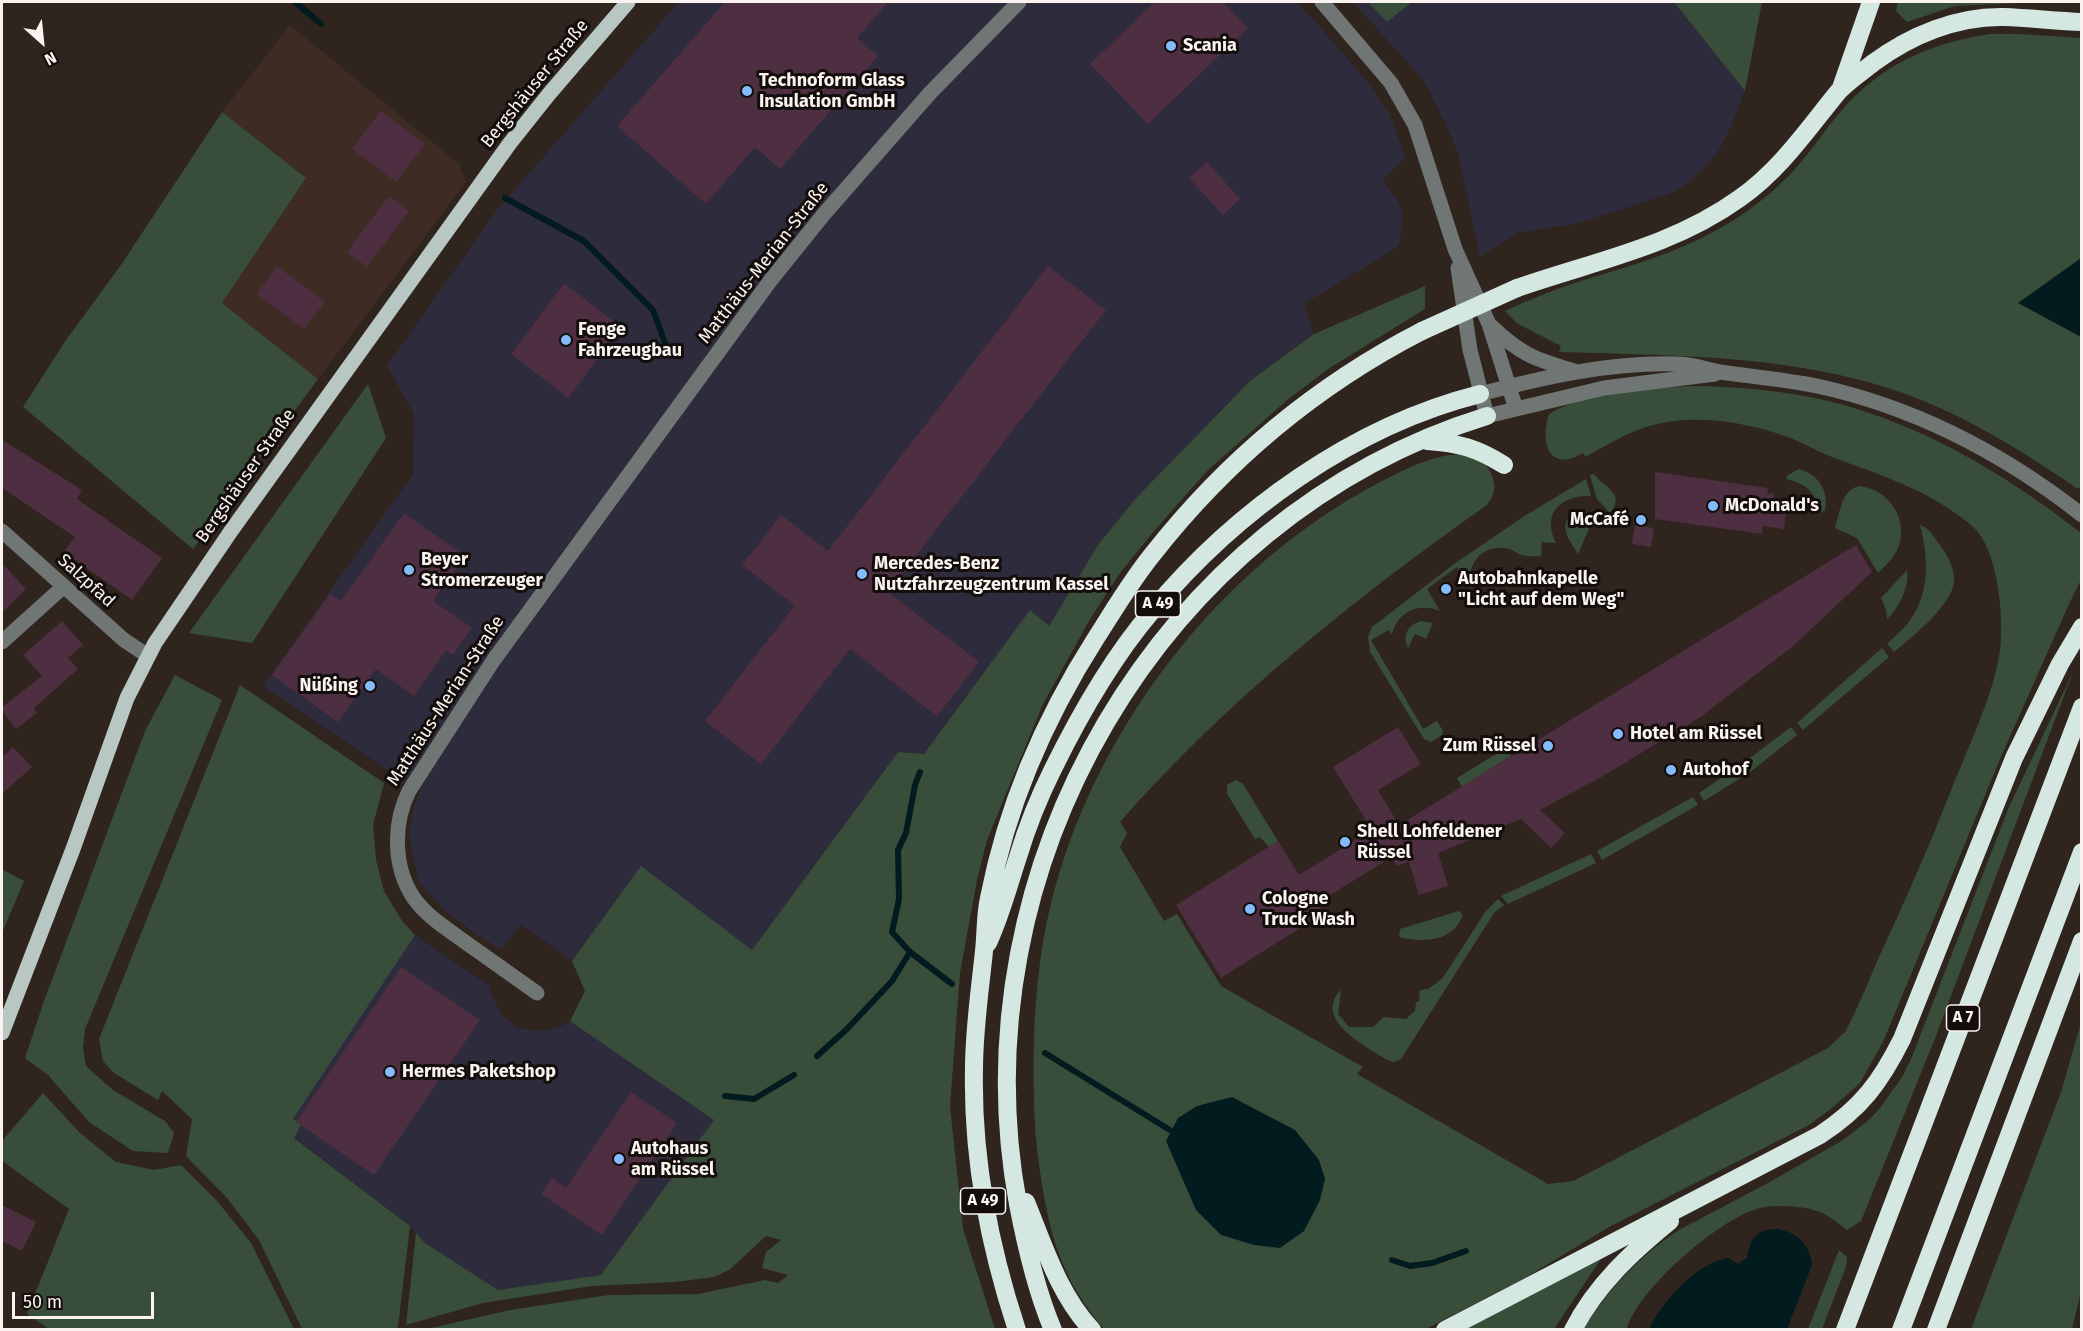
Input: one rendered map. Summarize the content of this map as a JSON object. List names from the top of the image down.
{
  "streets": {
    "highway": ["A 49", "A 7"],
    "main road": ["Bergshäuser Straße"],
    "street": ["Matthäus-Merian-Straße", "Salzpfad"]
  },
  "crossings": [
    ["Bergshäuser Straße", "Salzpfad"]
  ],
  "places": [
    "Scania",
    "Technoform Glass Insulation GmbH",
    "Fenge Fahrzeugbau",
    "McDonald's",
    "McCafé",
    "Beyer Stromerzeuger",
    "Mercedes-Benz Nutzfahrzeugzentrum Kassel",
    "Autobahnkapelle \"Licht auf dem Weg\"",
    "Nüßing",
    "Hotel am Rüssel",
    "Zum Rüssel",
    "Autohof",
    "Shell Lohfeldener Rüssel",
    "Cologne Truck Wash",
    "Hermes Paketshop",
    "Autohaus am Rüssel"
  ],
  "scale_bar": "50 m",
  "north": "bottom right"
}
